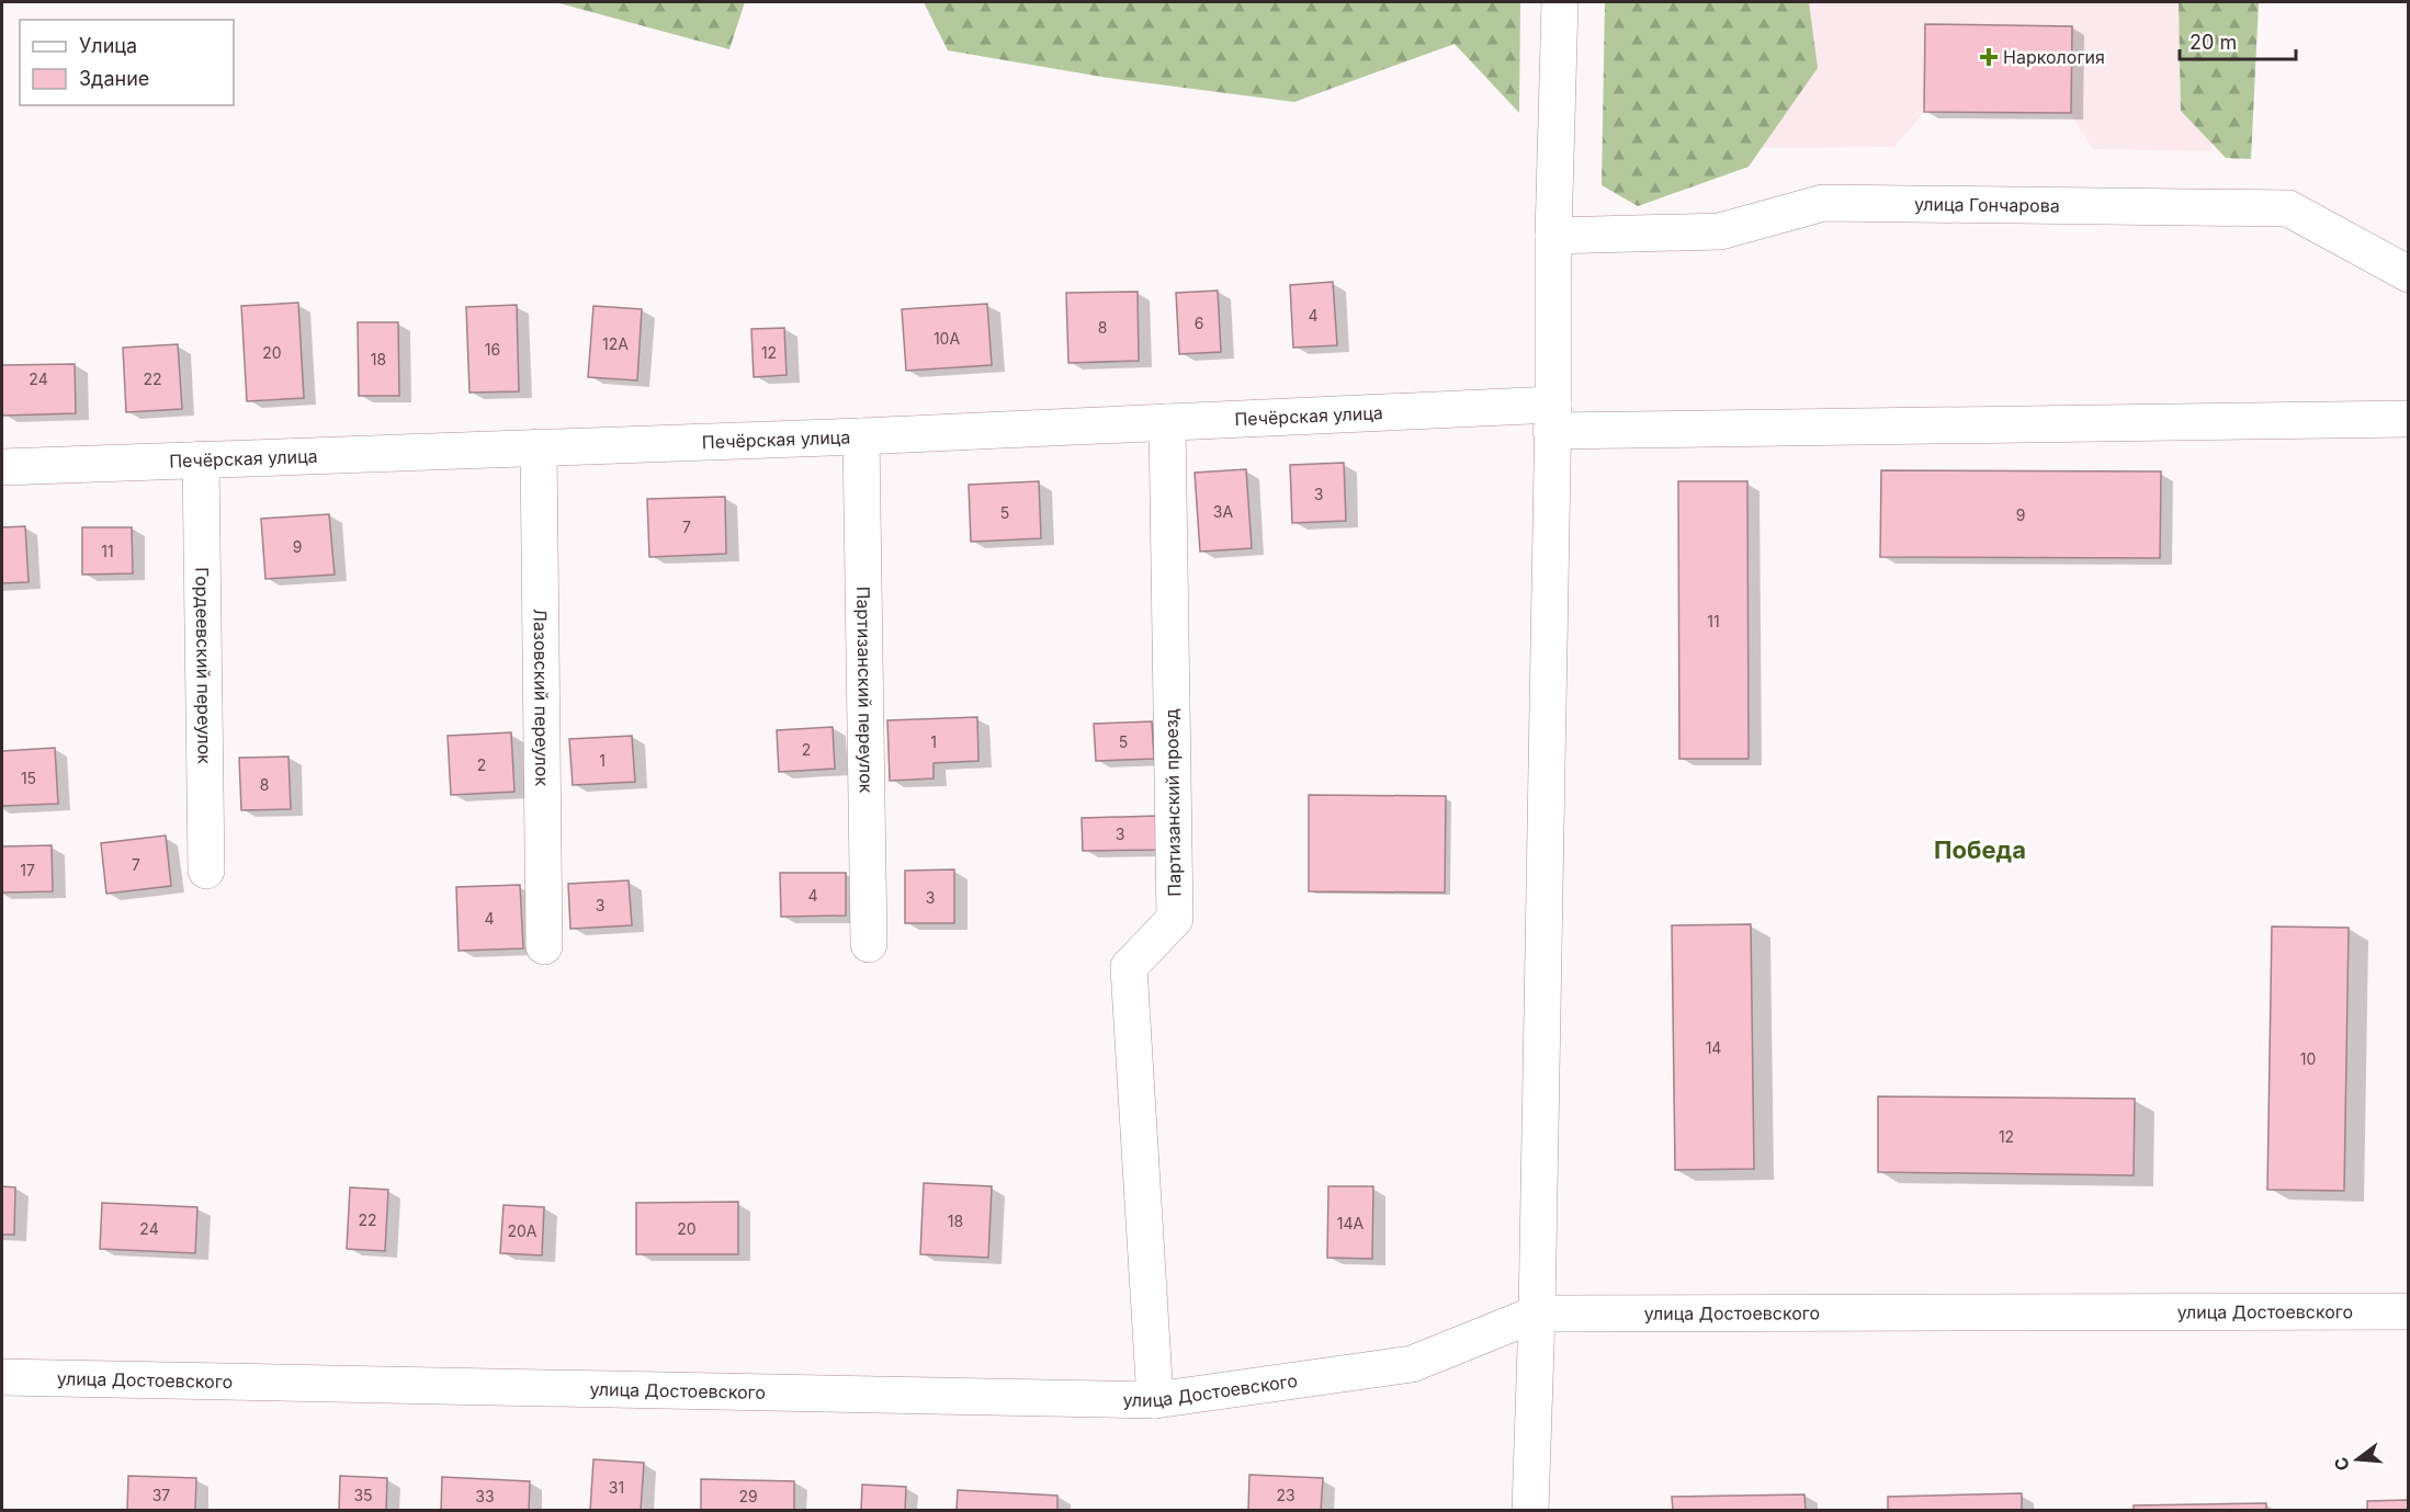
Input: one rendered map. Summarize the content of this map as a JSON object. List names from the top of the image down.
{
  "streets": {
    "street": [
      "улица Гончарова",
      "Печёрская улица",
      "Гордеевский переулок",
      "Партизанский переулок",
      "Лазовский переулок",
      "Партизанский проезд",
      "улица Достоевского"
    ]
  },
  "crossings": [
    ["Печёрская улица", "Гордеевский переулок"],
    ["Печёрская улица", "Партизанский переулок"],
    ["Печёрская улица", "Лазовский переулок"],
    ["Печёрская улица", "Партизанский проезд"],
    ["Партизанский проезд", "улица Достоевского"]
  ],
  "districts": ["Победа"],
  "places": {
    "health": ["Наркология"]
  },
  "house_numbers": [
    "4",
    "6",
    "8",
    "10А",
    "12А",
    "16",
    "20",
    "12",
    "18",
    "24",
    "22",
    "3",
    "3А",
    "5",
    "9",
    "7",
    "9",
    "11",
    "11",
    "1",
    "5",
    "2",
    "1",
    "2",
    "15",
    "8",
    "3",
    "7",
    "17",
    "4",
    "3",
    "3",
    "4",
    "14",
    "10",
    "12",
    "22",
    "18",
    "14А",
    "24",
    "20",
    "20А",
    "31",
    "37",
    "35",
    "23",
    "33",
    "29"
  ],
  "legend": ["Улица", "Здание"],
  "scale_bar": "20 m",
  "north": "left"
}
